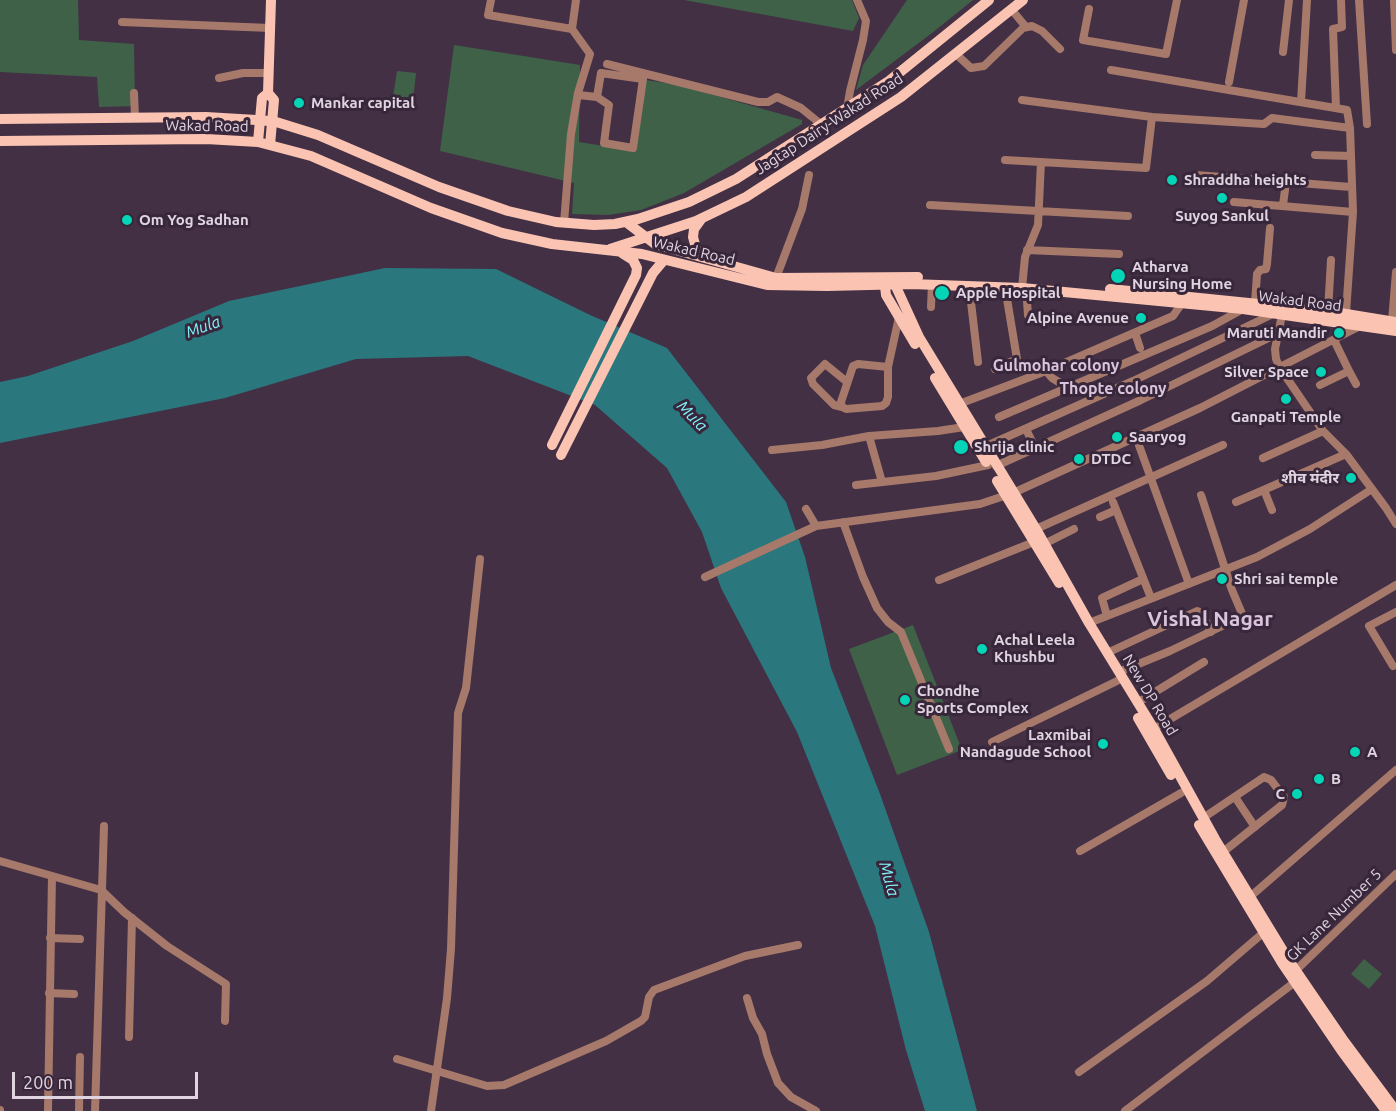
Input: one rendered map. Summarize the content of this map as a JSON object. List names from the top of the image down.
{
  "streets": {
    "main road": ["Jagtap Dairy-Wakad Road", "Wakad Road", "New DP Road"],
    "street": ["GK Lane Number 5"]
  },
  "crossings": [
    ["Jagtap Dairy-Wakad Road", "Wakad Road"],
    ["Wakad Road", "New DP Road"],
    ["New DP Road", "GK Lane Number 5"]
  ],
  "districts": ["Gulmohar colony", "Thopte colony", "Vishal Nagar"],
  "water": ["Mula"],
  "places": [
    "Mankar capital",
    "Shraddha heights",
    "Suyog Sankul",
    "Om Yog Sadhan",
    "Atharva Nursing Home",
    "Apple Hospital",
    "Alpine Avenue",
    "Maruti Mandir",
    "Silver Space",
    "Ganpati Temple",
    "Saaryog",
    "Shrija clinic",
    "DTDC",
    "शीव मंदीर",
    "Shri sai temple",
    "Achal Leela Khushbu",
    "Chondhe Sports Complex",
    "Laxmibai Nandagude School",
    "A",
    "B",
    "C"
  ],
  "scale_bar": "200 m"
}
